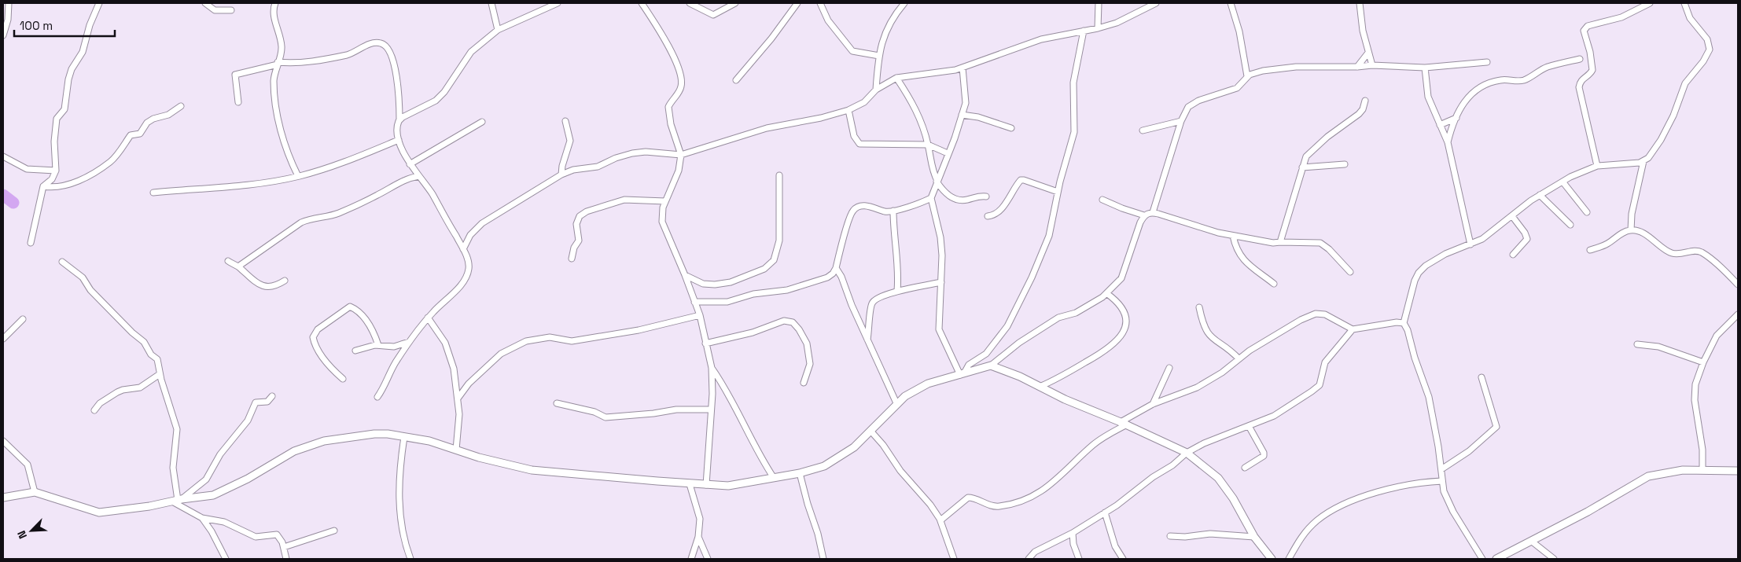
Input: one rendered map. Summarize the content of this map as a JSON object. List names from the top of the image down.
{
  "scale_bar": "100 m",
  "north": "bottom left"
}
